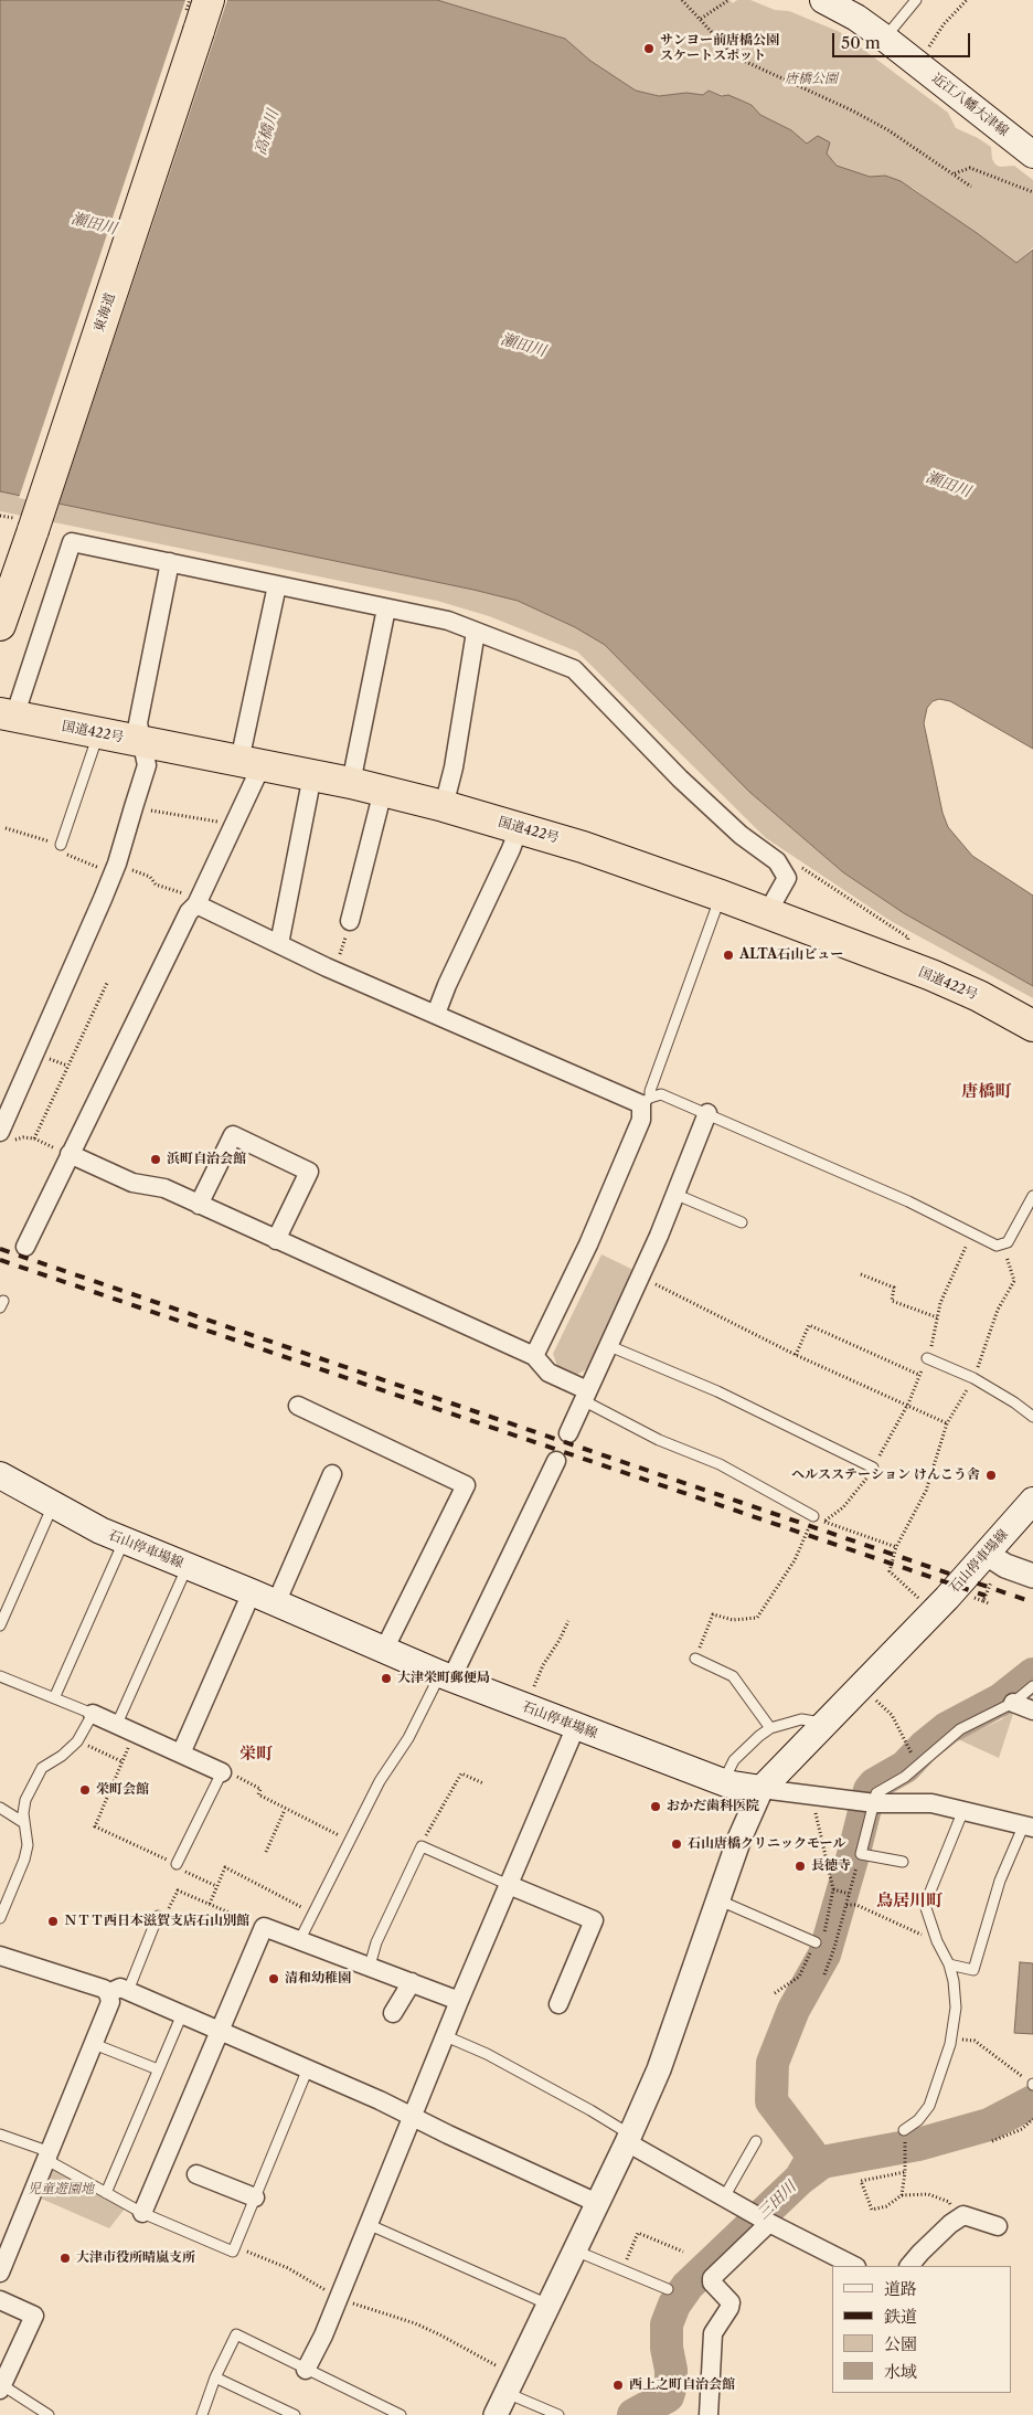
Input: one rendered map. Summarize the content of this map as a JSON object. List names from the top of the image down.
{
  "streets": {
    "highway": ["東海道", "国道422号"],
    "main road": ["近江八幡大津線", "石山停車場線"]
  },
  "districts": ["唐橋町", "栄町", "鳥居川町"],
  "water": ["高橋川", "瀬田川", "三田川"],
  "parks": ["唐橋公園", "児童遊園地"],
  "places": [
    "サンヨー前唐橋公園 スケートスポット",
    "ALTA石山ビュー",
    "浜町自治会館",
    "ヘルスステーション けんこう舎",
    "大津栄町郵便局",
    "栄町会館",
    "おかだ歯科医院",
    "石山唐橋クリニックモール",
    "長徳寺",
    "ＮＴＴ西日本滋賀支店石山別館",
    "清和幼稚園",
    "大津市役所晴嵐支所",
    "西上之町自治会館"
  ],
  "legend": [
    "道路",
    "鉄道",
    "公園",
    "水域"
  ],
  "scale_bar": "50 m"
}
